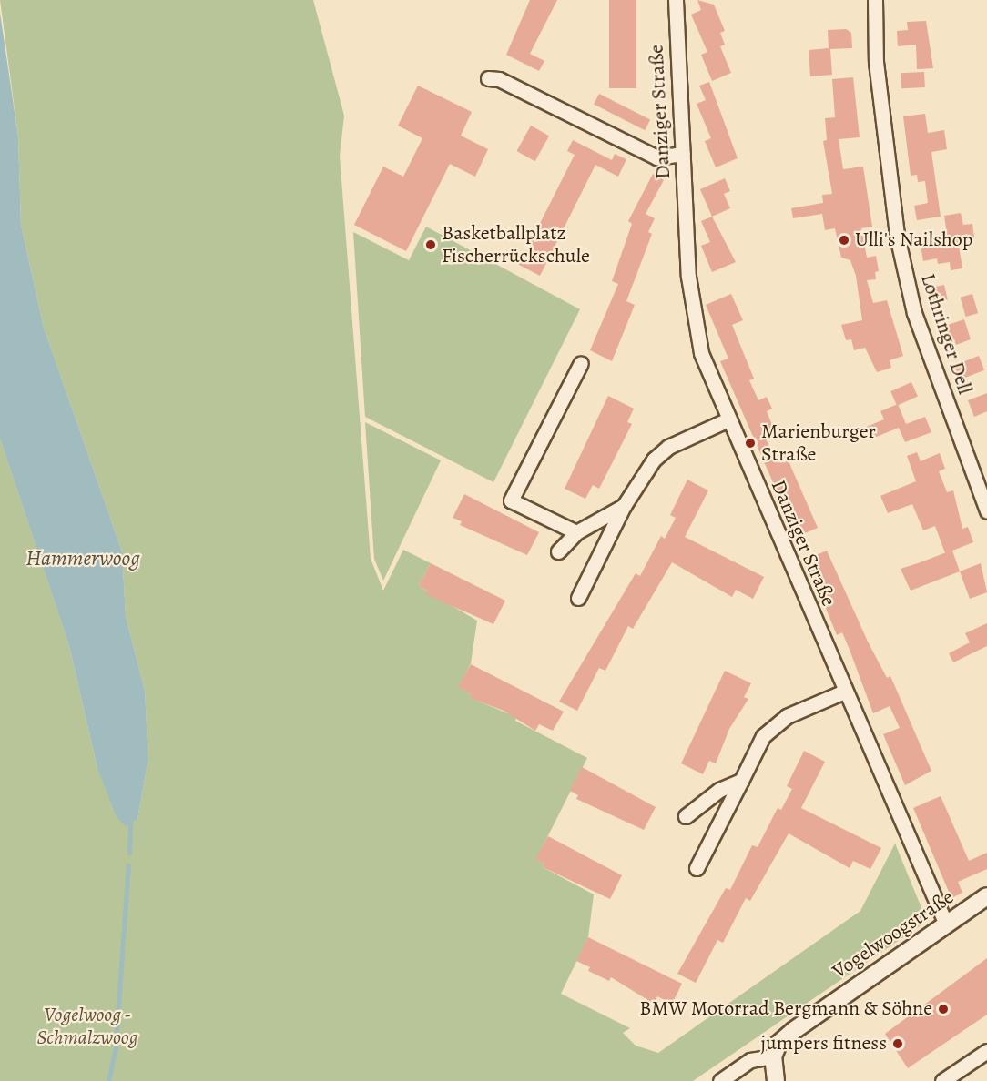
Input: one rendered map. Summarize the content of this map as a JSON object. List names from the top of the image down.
{
  "streets": {
    "street": ["Danziger Straße", "Lothringer Dell", "Vogelwoogstraße"]
  },
  "crossings": [
    ["Danziger Straße", "Vogelwoogstraße"]
  ],
  "water": ["Hammerwoog"],
  "parks": ["Vogelwoog - Schmalzwoog"],
  "places": [
    "Ulli's Nailshop",
    "Basketballplatz Fischerrückschule",
    "Marienburger Straße",
    "BMW Motorrad Bergmann & Söhne",
    "jumpers fitness"
  ]
}
